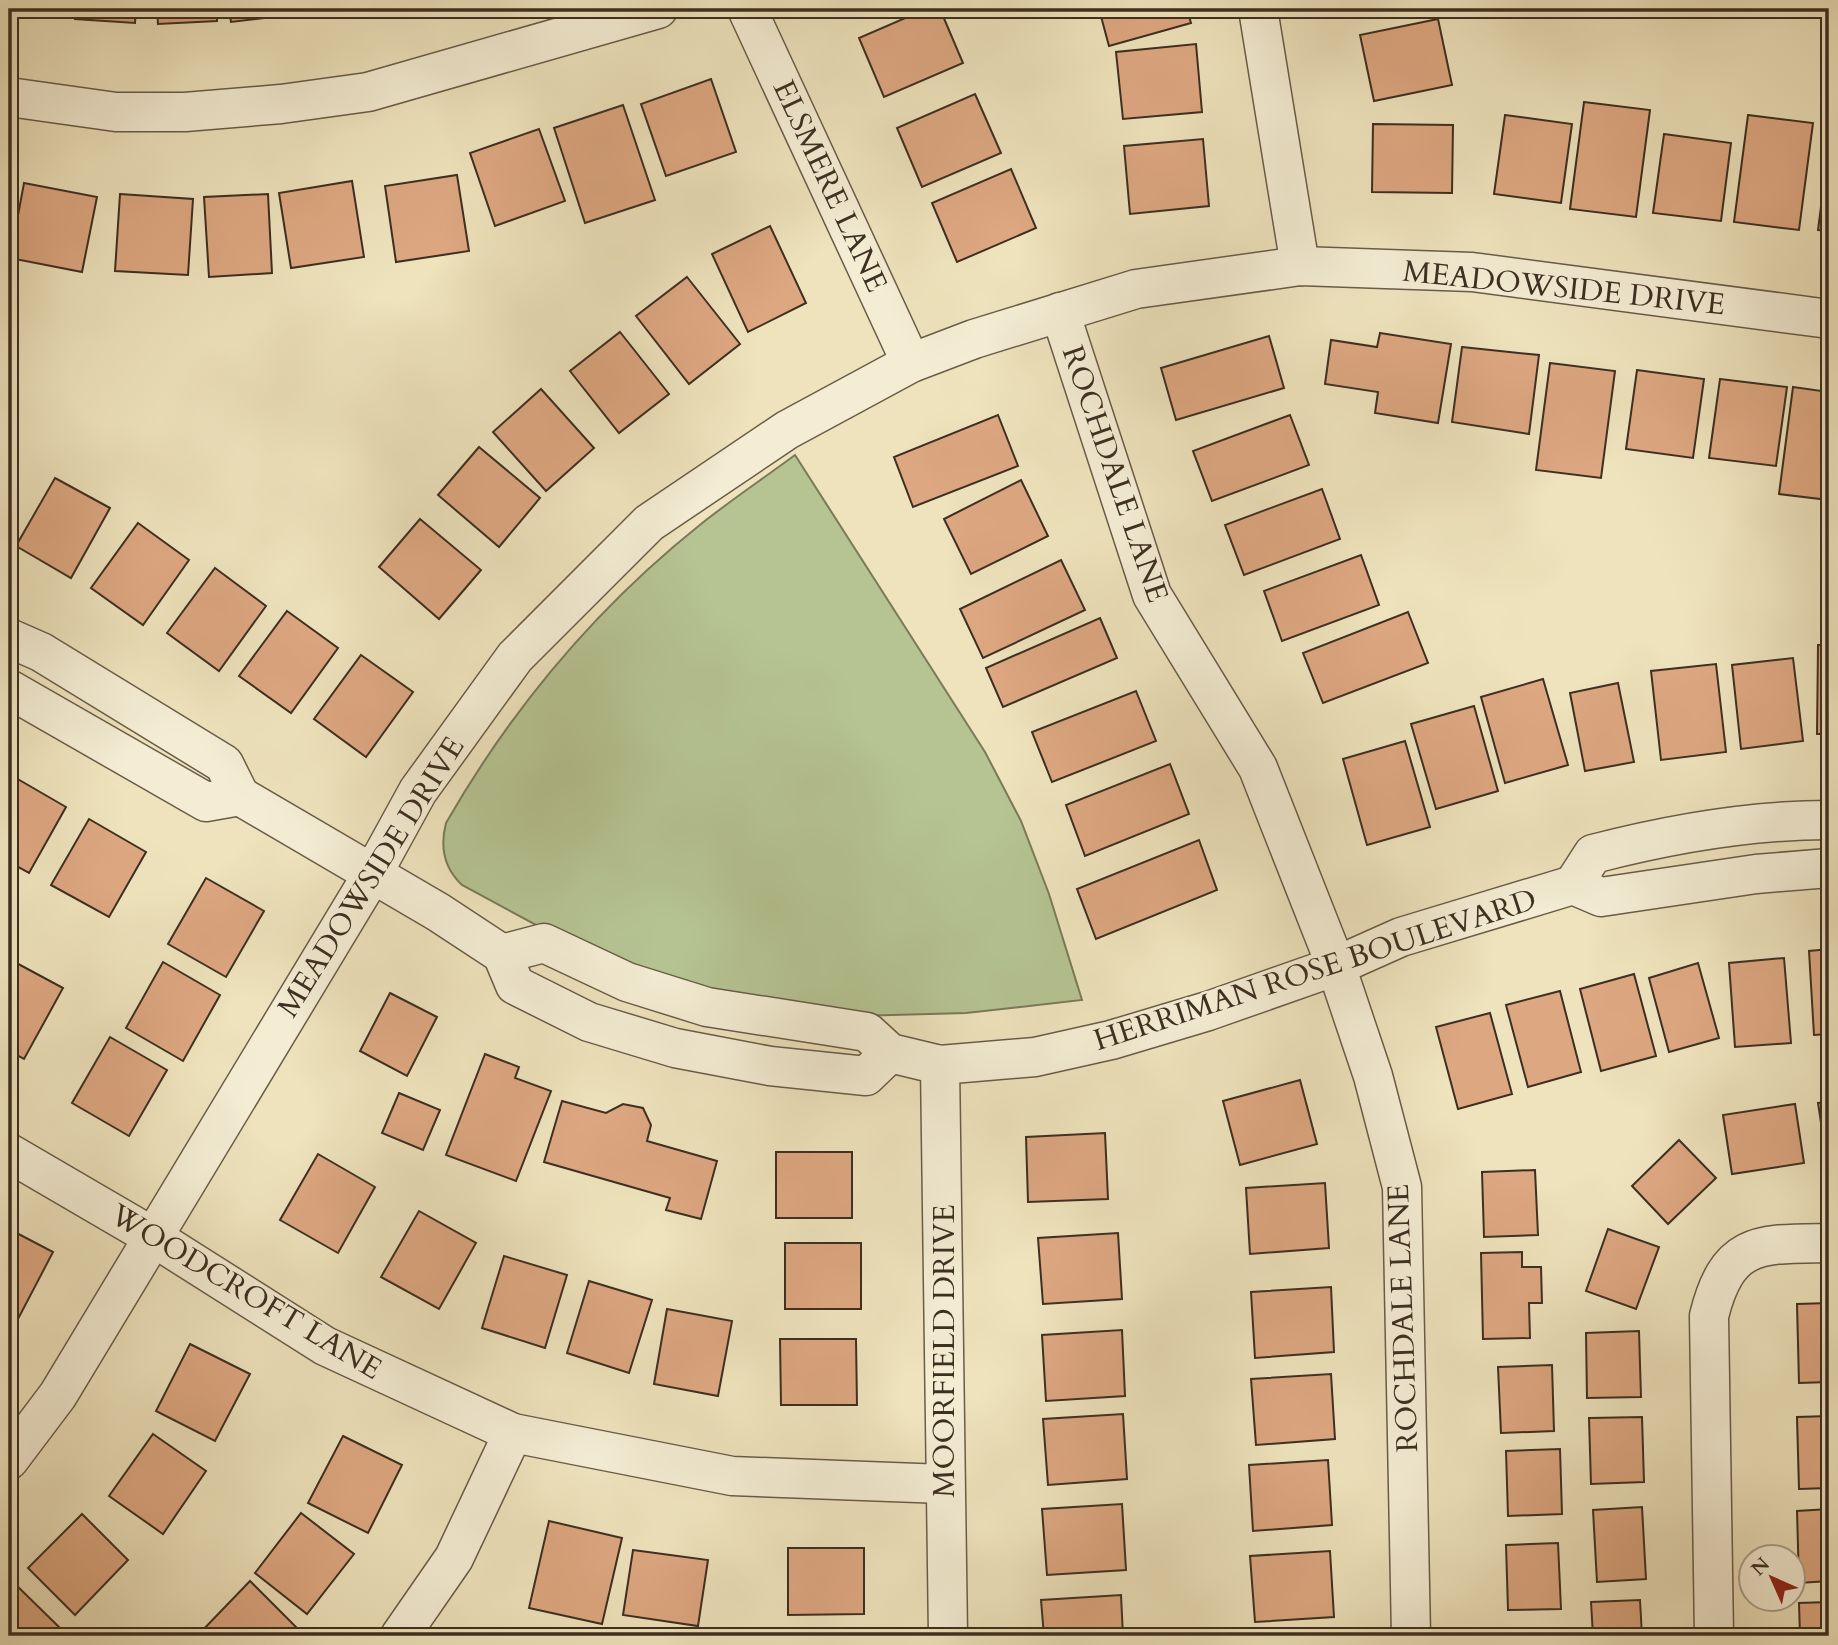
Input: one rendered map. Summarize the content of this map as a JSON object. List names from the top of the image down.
{
  "streets": {
    "street": [
      "ELSMERE LANE",
      "MEADOWSIDE DRIVE",
      "ROCHDALE LANE",
      "HERRIMAN ROSE BOULEVARD",
      "WOODCROFT LANE",
      "MOORFIELD DRIVE"
    ]
  },
  "crossings": [
    ["ELSMERE LANE", "MEADOWSIDE DRIVE"],
    ["MEADOWSIDE DRIVE", "ROCHDALE LANE"],
    ["MEADOWSIDE DRIVE", "WOODCROFT LANE"],
    ["ROCHDALE LANE", "HERRIMAN ROSE BOULEVARD"],
    ["HERRIMAN ROSE BOULEVARD", "MOORFIELD DRIVE"],
    ["WOODCROFT LANE", "MOORFIELD DRIVE"]
  ],
  "north": "top left"
}
